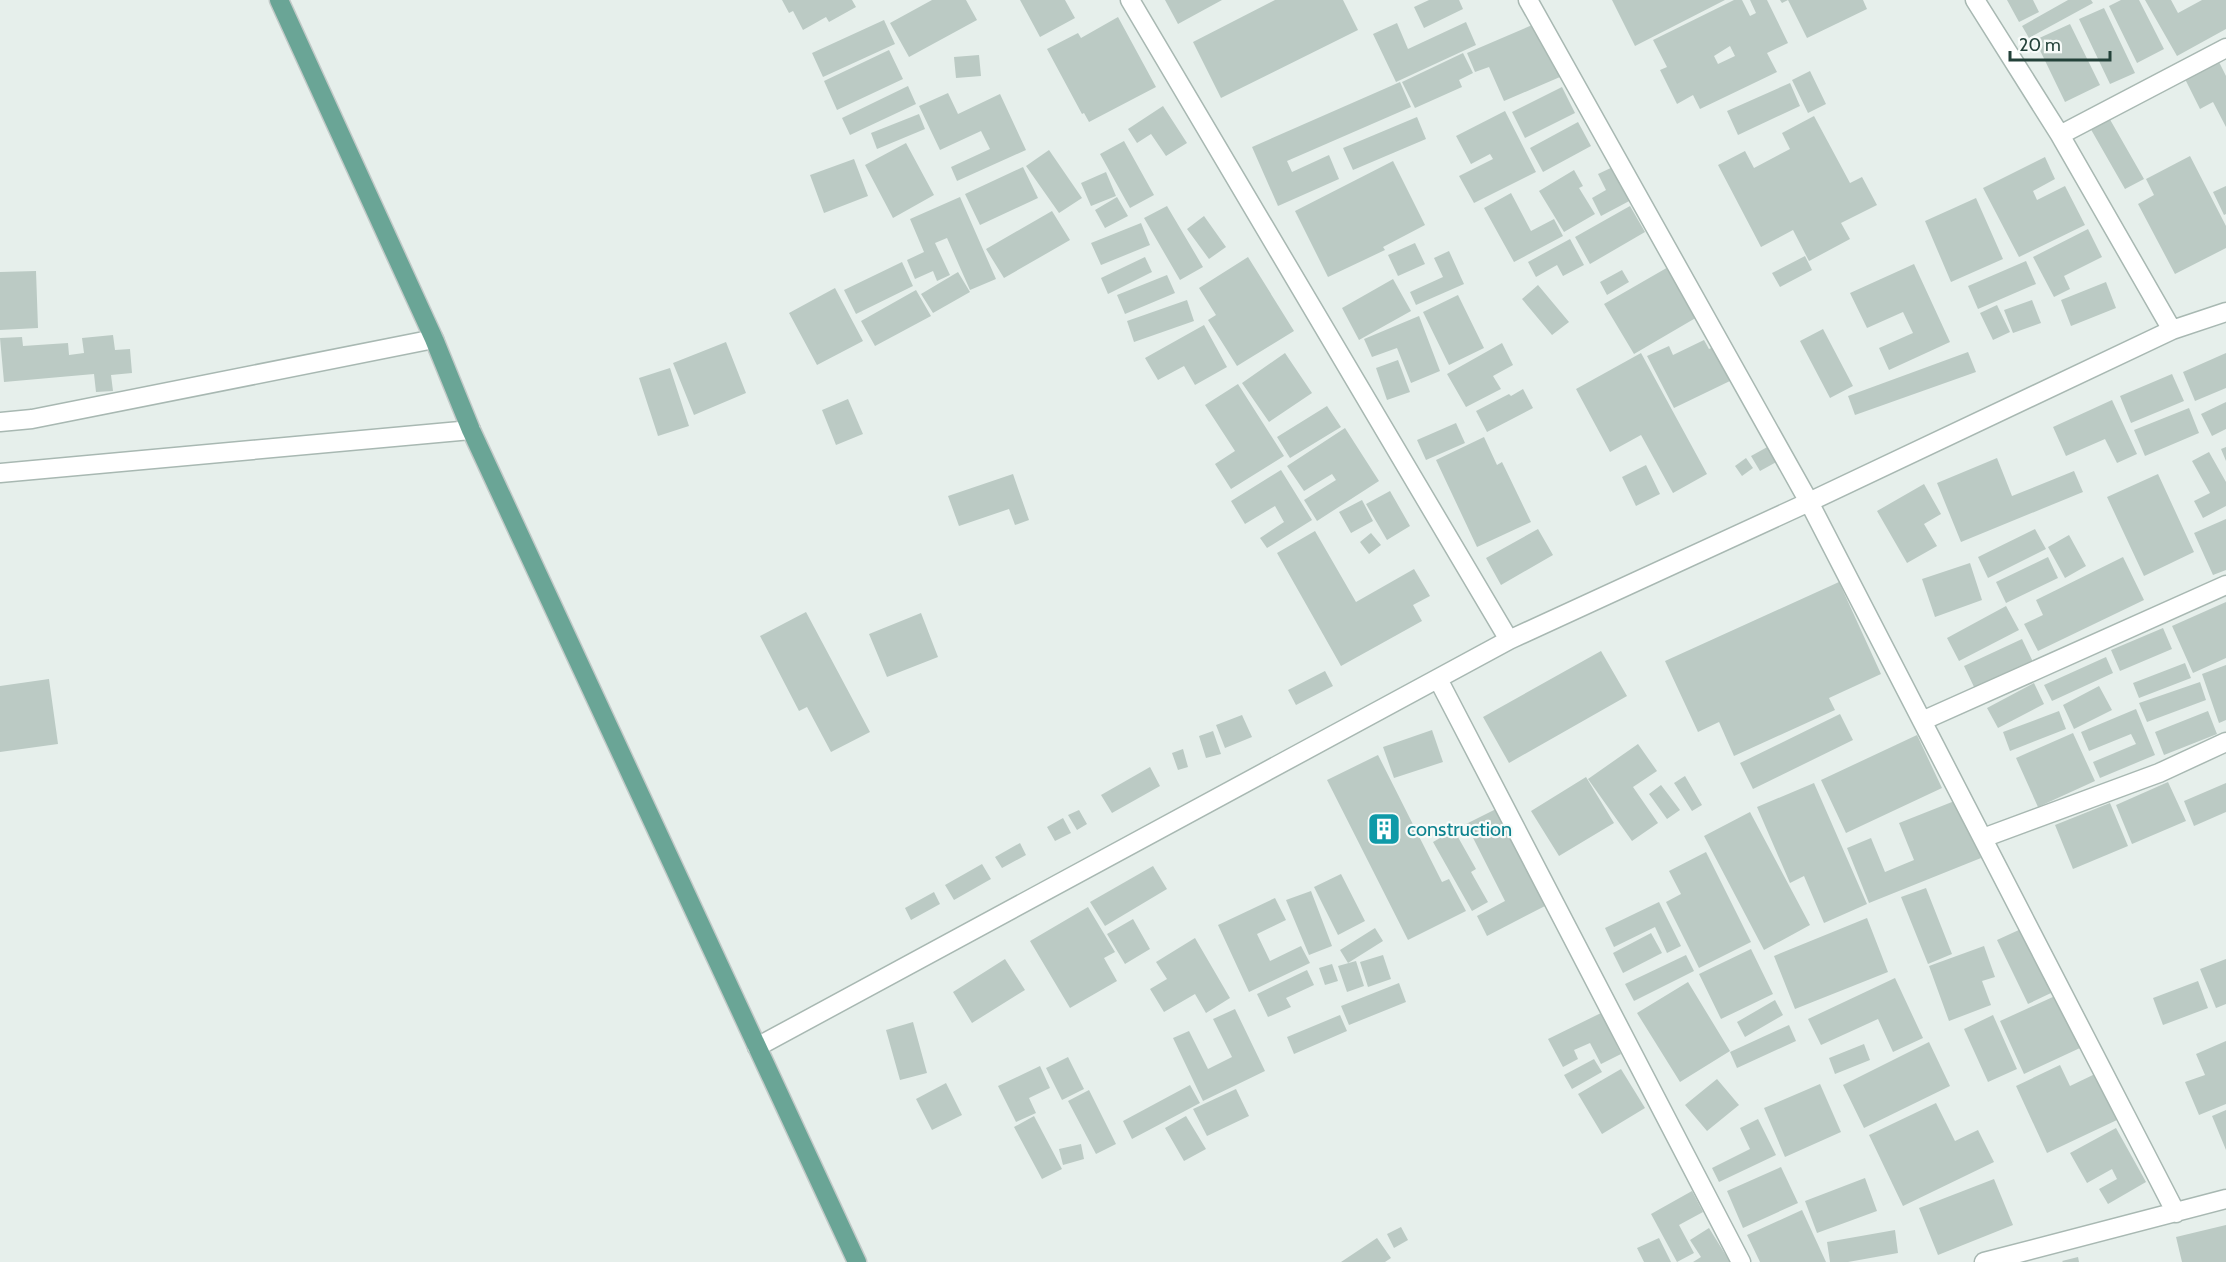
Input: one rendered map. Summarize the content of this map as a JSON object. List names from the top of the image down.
{
  "places": {
    "building": ["construction"]
  },
  "scale_bar": "20 m"
}
